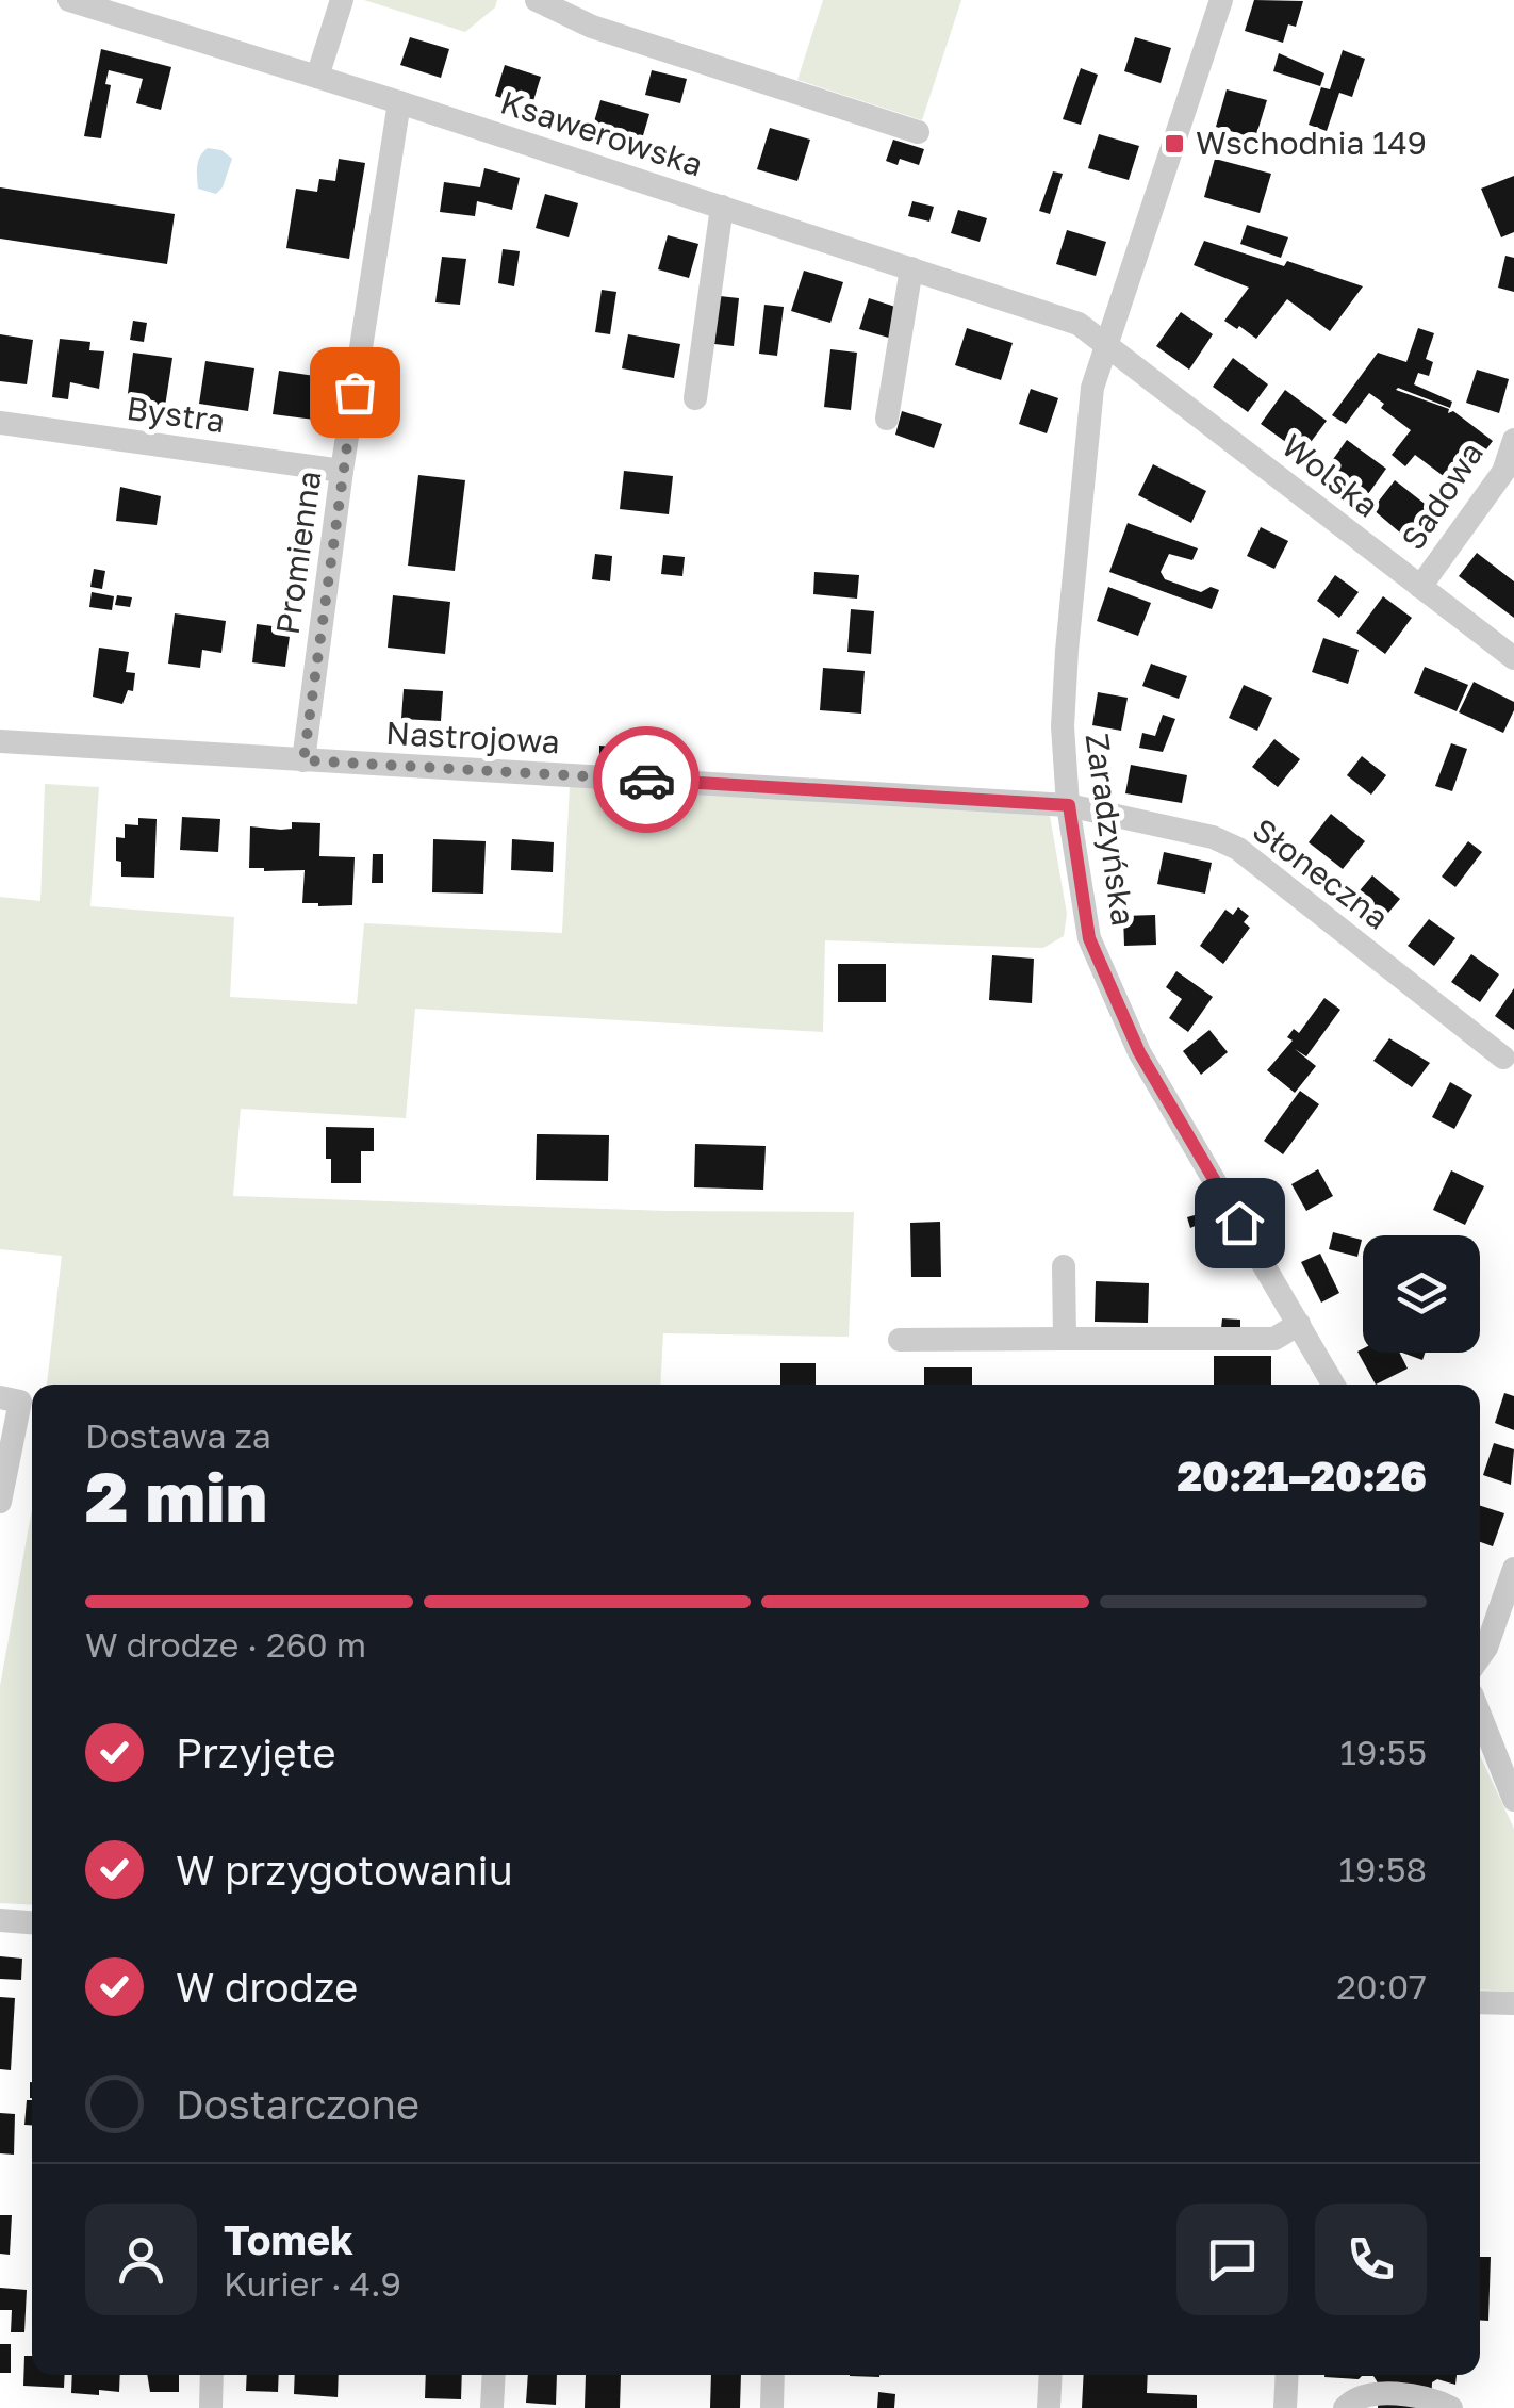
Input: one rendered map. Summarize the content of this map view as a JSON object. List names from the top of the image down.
{
  "streets": {
    "street": [
      "Ksawerowska",
      "Bystra",
      "Wolska",
      "Sadowa",
      "Promienna",
      "Nastrojowa",
      "Zaradzyńska",
      "Słoneczna"
    ]
  },
  "crossings": [
    ["Ksawerowska", "Wolska"],
    ["Ksawerowska", "Promienna"],
    ["Ksawerowska", "Zaradzyńska"],
    ["Bystra", "Promienna"],
    ["Wolska", "Sadowa"],
    ["Wolska", "Zaradzyńska"],
    ["Promienna", "Nastrojowa"],
    ["Nastrojowa", "Zaradzyńska"],
    ["Nastrojowa", "Słoneczna"],
    ["Zaradzyńska", "Słoneczna"]
  ],
  "places": {
    "transit": ["Wschodnia 149"]
  },
  "page": {
    "heading": ["2 min", "Dostawa za", "20:21–20:26"],
    "panel": ["Tomek", "Kurier · 4.9"],
    "bar": "W drodze · 260 m",
    "list": [
      ["Przyjęte", "19:55"],
      ["W przygotowaniu", "19:58"],
      ["W drodze", "20:07"],
      "Dostarczone"
    ]
  }
}
